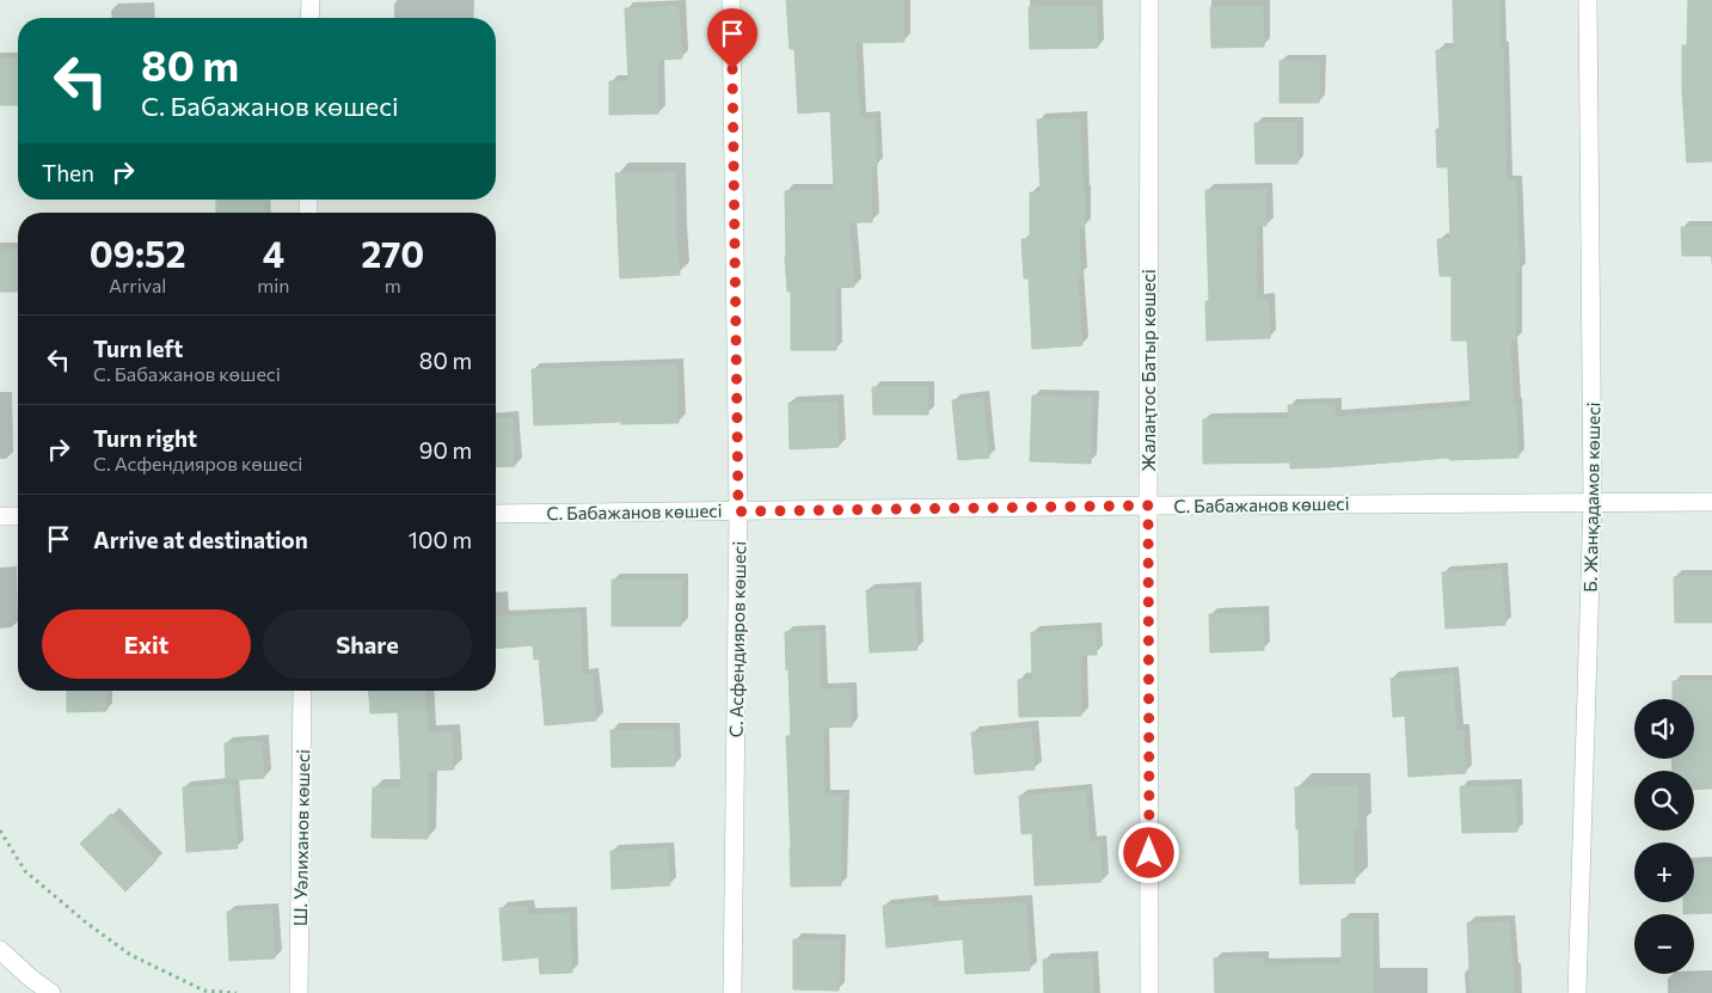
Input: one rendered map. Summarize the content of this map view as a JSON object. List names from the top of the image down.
{
  "streets": {
    "street": [
      "Жалаңтос Батыр көшесі",
      "Б. Жанқадамов көшесі",
      "С. Бабажанов көшесі",
      "С. Асфендияров көшесі",
      "Ш. Уәлиханов көшесі"
    ]
  },
  "crossings": [
    ["Жалаңтос Батыр көшесі", "С. Бабажанов көшесі"],
    ["Б. Жанқадамов көшесі", "С. Бабажанов көшесі"],
    ["С. Бабажанов көшесі", "С. Асфендияров көшесі"]
  ],
  "page": {
    "turn": ["80 m", "С. Бабажанов көшесі"],
    "then": "Then",
    "eta": [
      "09:52",
      "Arrival",
      "4",
      "min",
      "270",
      "m"
    ],
    "list": [
      {
        "name": "Turn left",
        "note": "С. Бабажанов көшесі",
        "value": "80 m"
      },
      {
        "name": "Turn right",
        "note": "С. Асфендияров көшесі",
        "value": "90 m"
      },
      {
        "name": "Arrive at destination",
        "value": "100 m"
      }
    ],
    "buttons": ["Exit", "Share"],
    "map_buttons": ["+", "−"]
  }
}
